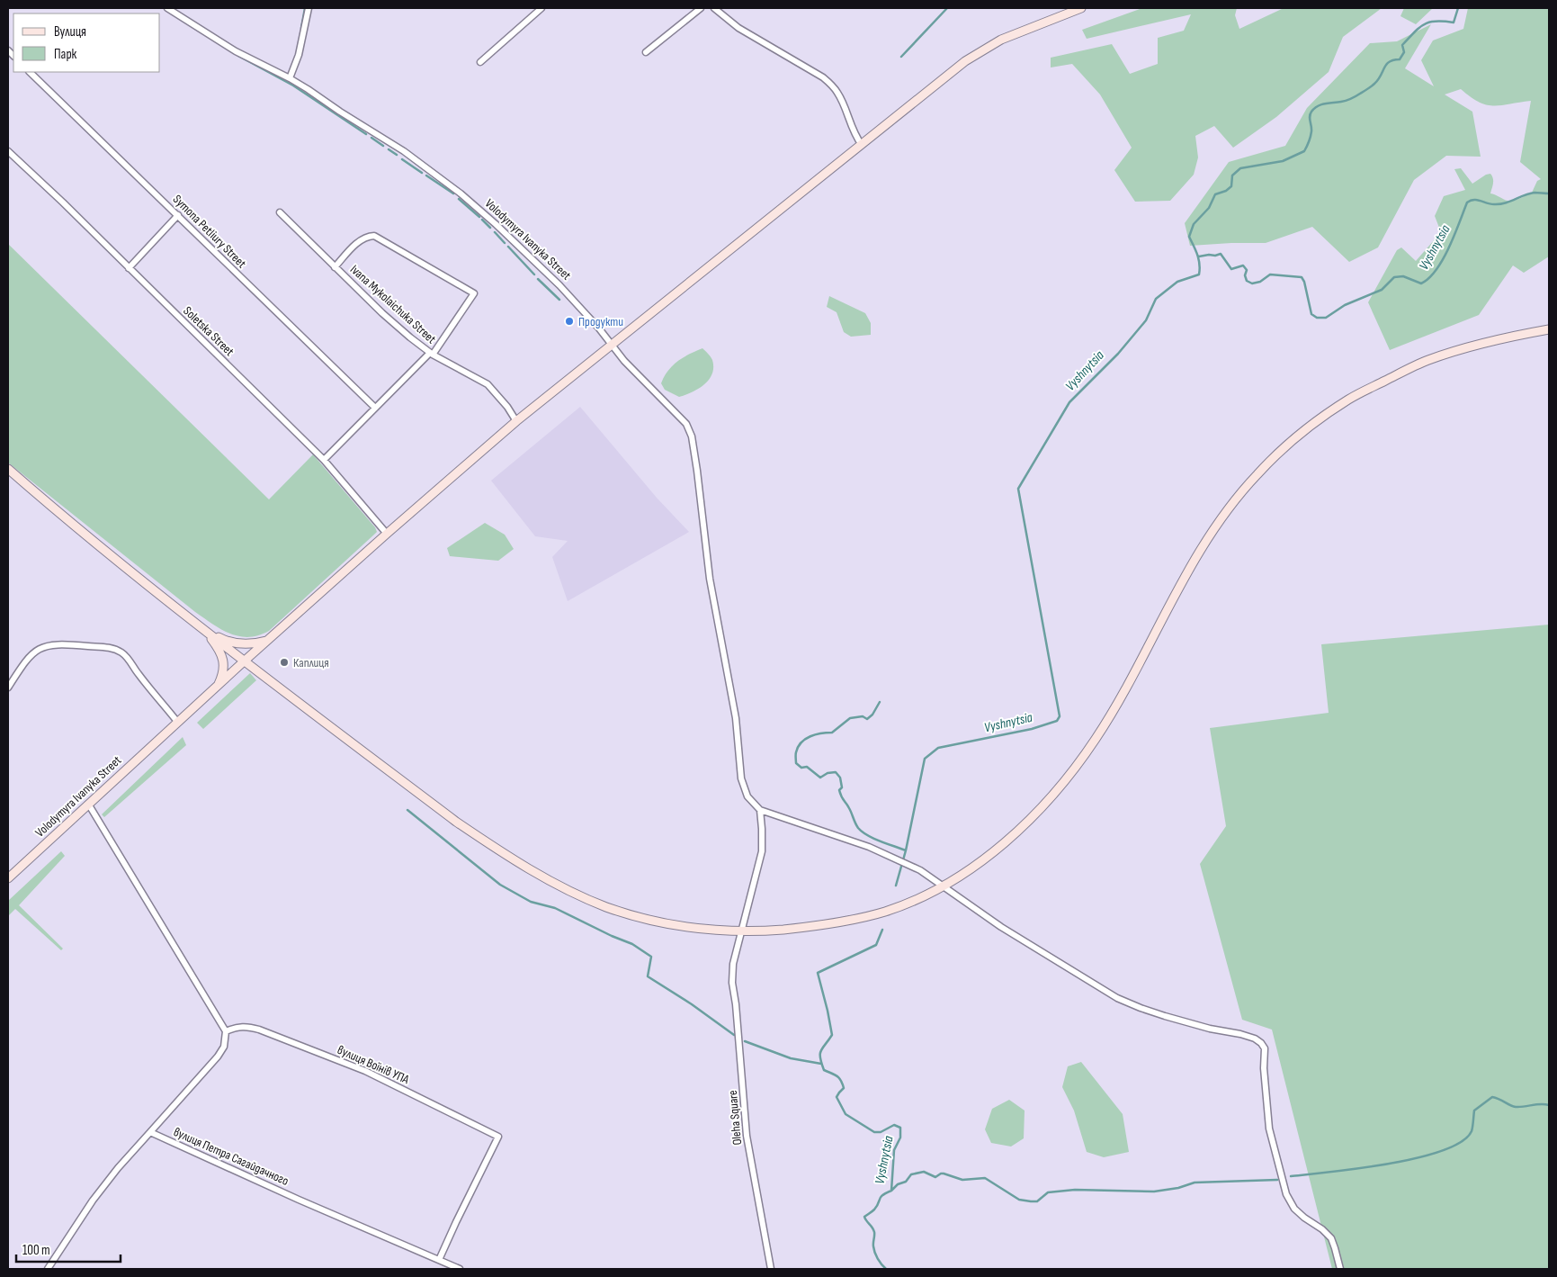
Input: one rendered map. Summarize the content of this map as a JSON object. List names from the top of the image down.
{
  "streets": {
    "main road": ["Volodymyra Ivanyka Street"],
    "street": [
      "Symona Petliury Street",
      "Ivana Mykolaichuka Street",
      "Soletska Street",
      "вулиця Воїнів УПА",
      "Oleha Square",
      "вулиця Петра Сагайдачного"
    ]
  },
  "crossings": [
    ["Volodymyra Ivanyka Street", "Soletska Street"],
    ["Volodymyra Ivanyka Street", "Oleha Square"],
    ["вулиця Воїнів УПА", "вулиця Петра Сагайдачного"]
  ],
  "water": ["Vyshnytsia"],
  "places": ["Продукти", "Каплиця"],
  "legend": ["Вулиця", "Парк"],
  "scale_bar": "100 m"
}
